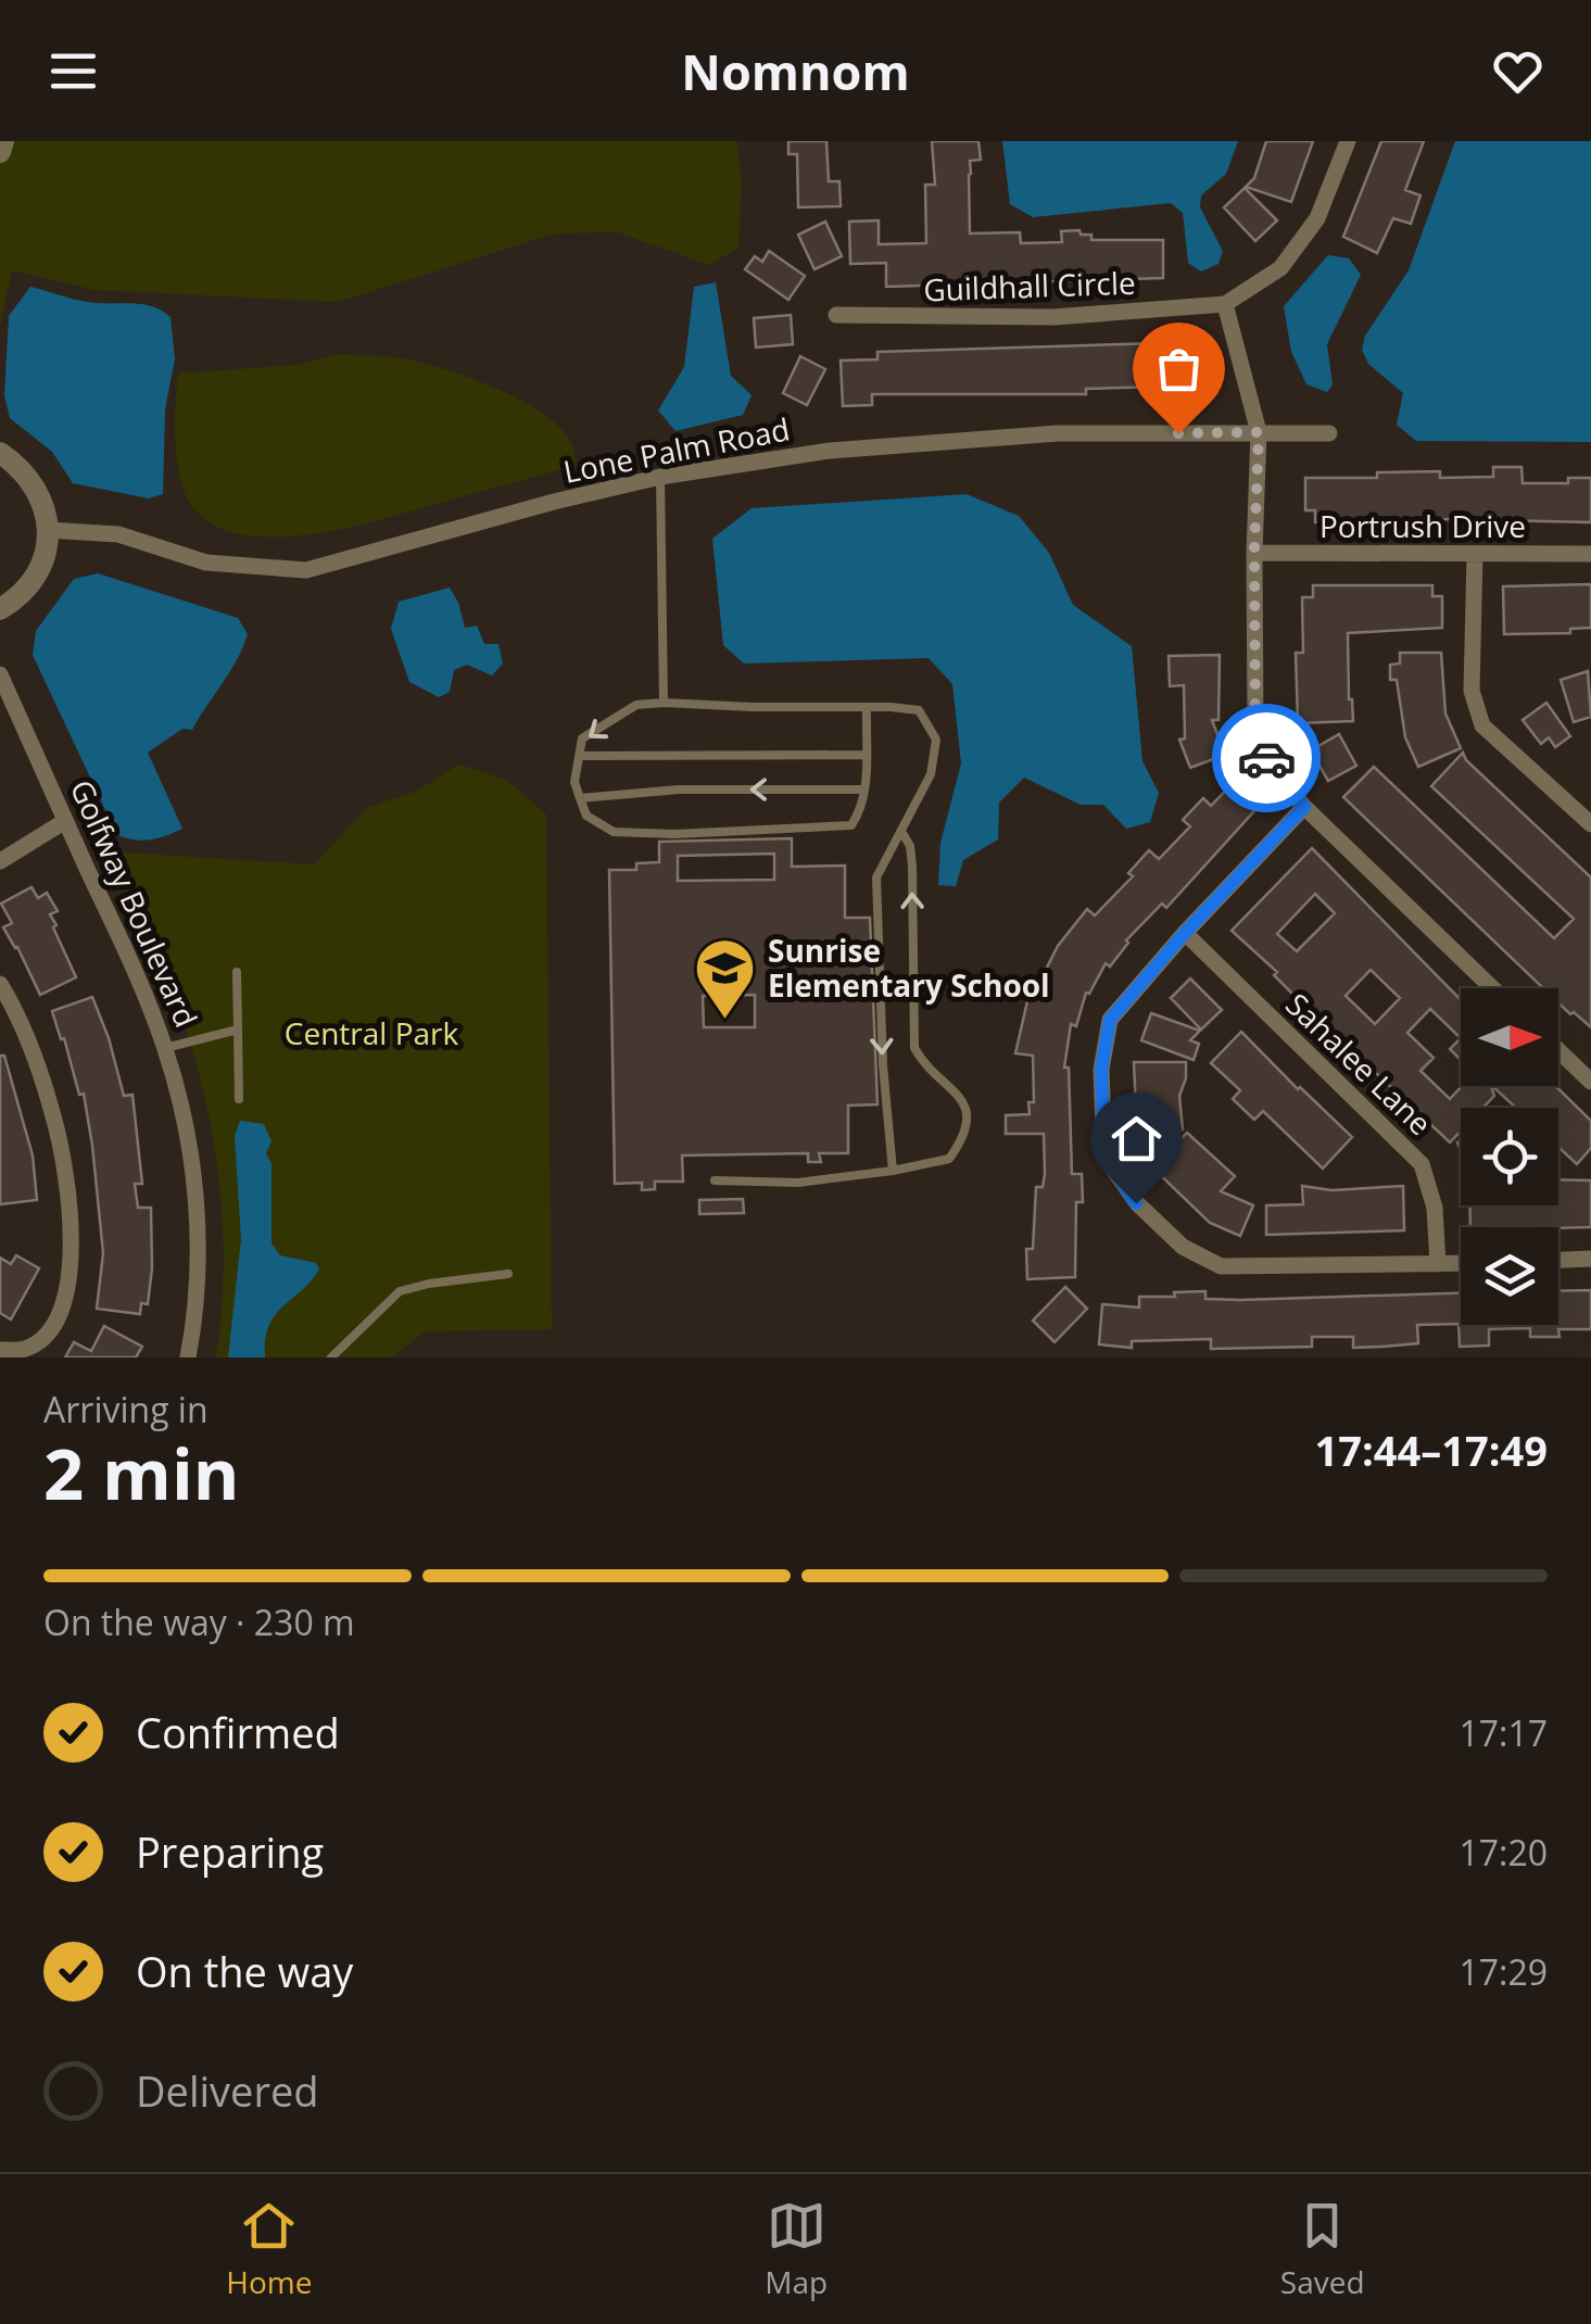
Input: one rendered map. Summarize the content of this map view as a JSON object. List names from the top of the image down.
{
  "streets": {
    "street": [
      "Guildhall Circle",
      "Lone Palm Road",
      "Portrush Drive",
      "Golfway Boulevard",
      "Sahalee Lane"
    ]
  },
  "parks": ["Central Park"],
  "places": {
    "school or university": ["Sunrise Elementary School"]
  },
  "north": "right",
  "page": {
    "header": "Nomnom",
    "heading": ["2 min", "Arriving in", "17:44–17:49"],
    "bar": "On the way · 230 m",
    "list": [
      ["Confirmed", "17:17"],
      ["Preparing", "17:20"],
      ["On the way", "17:29"],
      "Delivered"
    ],
    "tabs": ["Home", "Map", "Saved"]
  }
}
